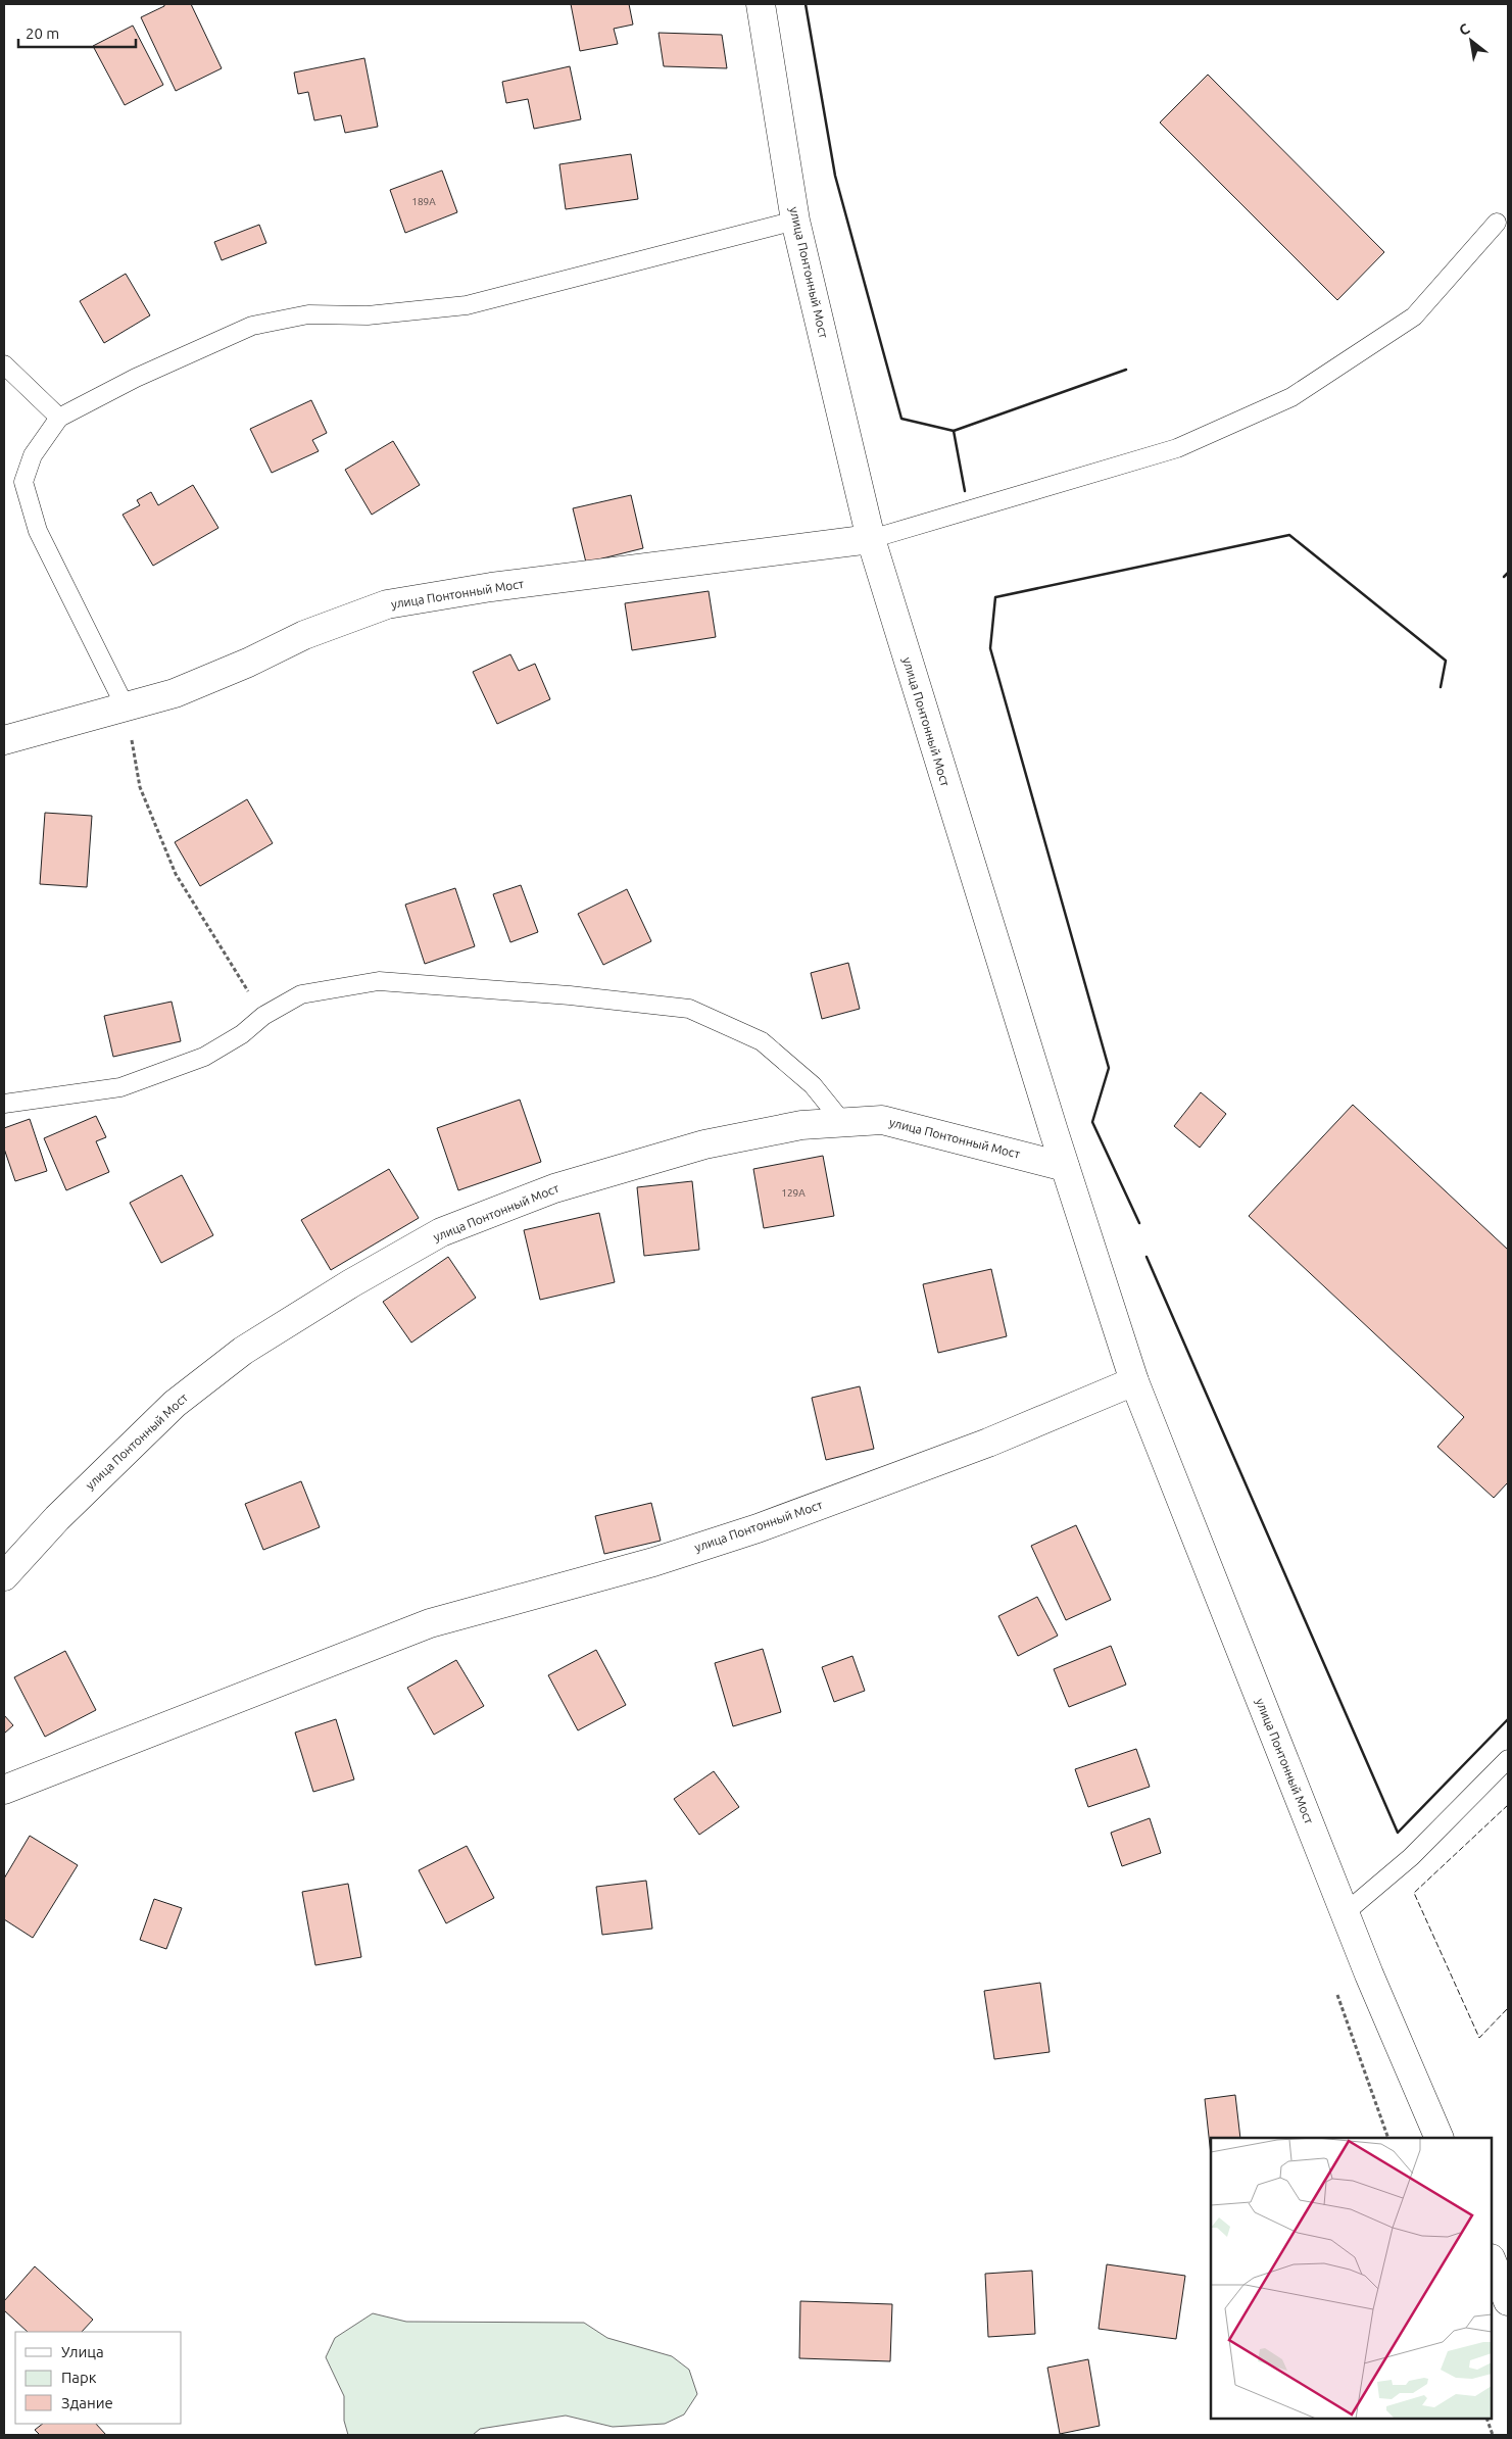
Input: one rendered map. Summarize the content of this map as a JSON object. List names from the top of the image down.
{
  "streets": {
    "street": ["улица Понтонный Мост"]
  },
  "house_numbers": ["189А", "129А"],
  "legend": ["Улица", "Парк", "Здание"],
  "scale_bar": "20 m",
  "north": "top left"
}
